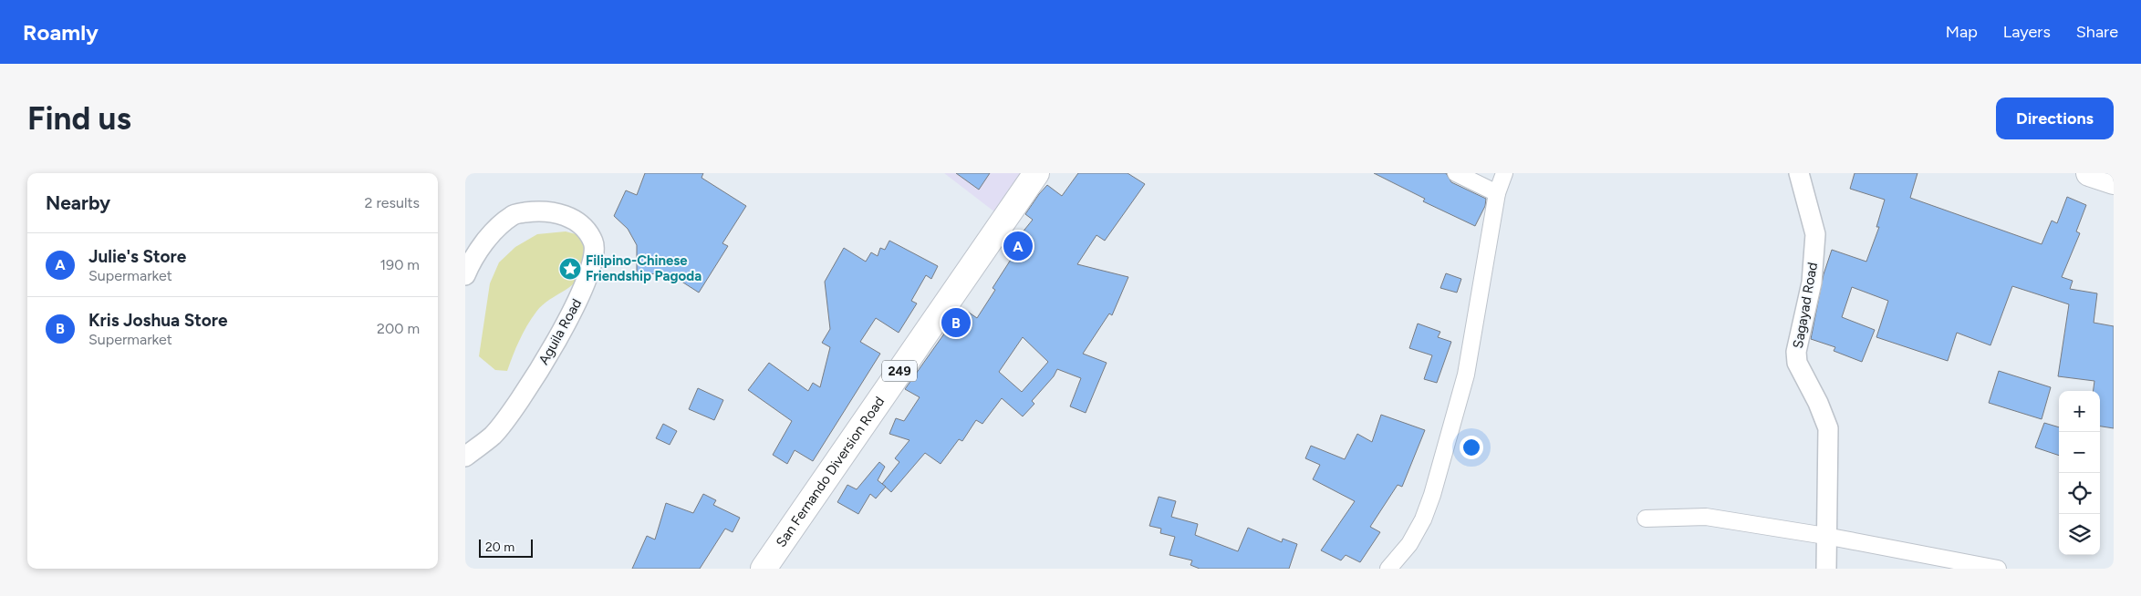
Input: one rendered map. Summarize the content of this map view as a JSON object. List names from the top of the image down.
{
  "streets": {
    "main road": ["249", "San Fernando Diversion Road"],
    "street": ["Sagayad Road", "Aguila Road"]
  },
  "places": {
    "place": ["Filipino-Chinese Friendship Pagoda"]
  },
  "scale_bar": "20 m",
  "page": {
    "header": "Roamly",
    "nav": ["Map", "Layers", "Share"],
    "buttons": "Directions",
    "title": "Find us",
    "heading": ["Nearby", "2 results"],
    "pins": ["A", "B"],
    "list": [
      {
        "mark": "A",
        "name": "Julie's Store",
        "note": "Supermarket",
        "value": "190 m"
      },
      {
        "mark": "B",
        "name": "Kris Joshua Store",
        "note": "Supermarket",
        "value": "200 m"
      }
    ],
    "map_buttons": ["+", "−"],
    "scale": "20 m"
  }
}
